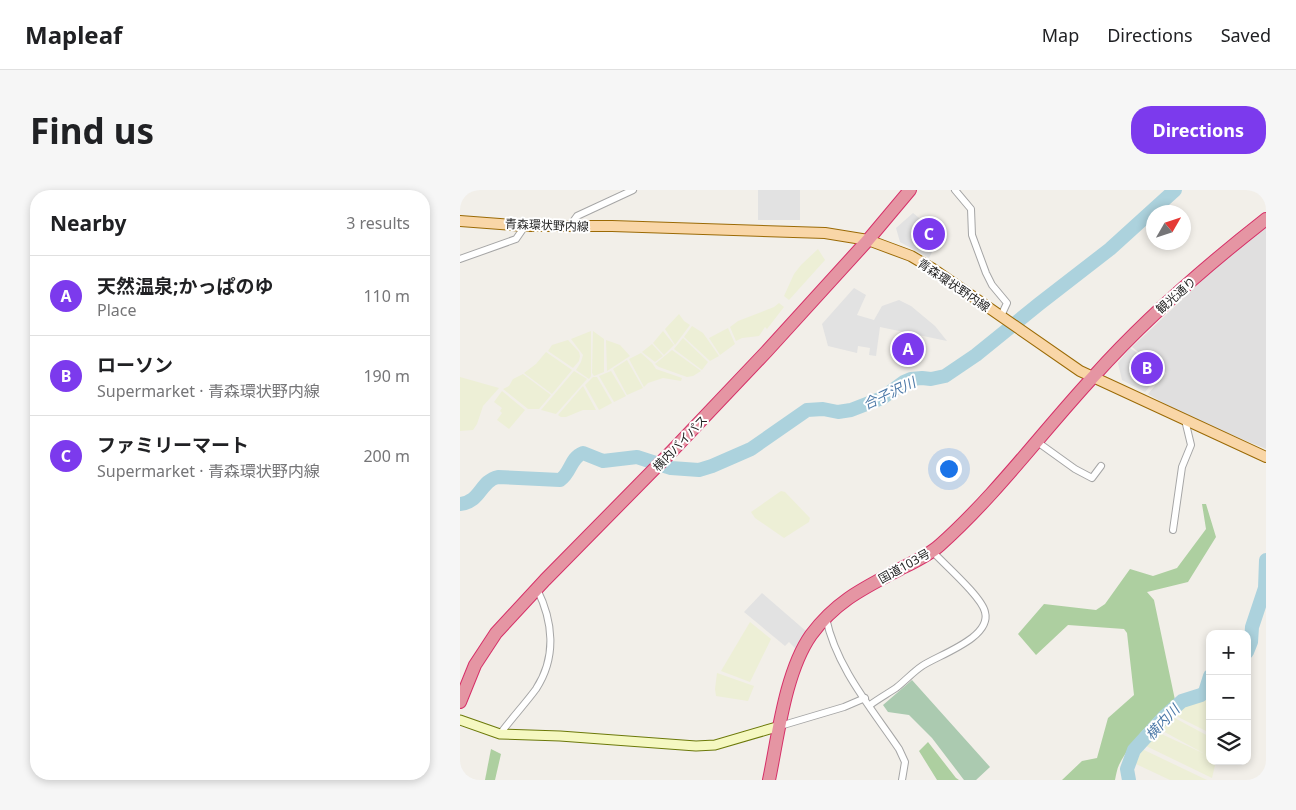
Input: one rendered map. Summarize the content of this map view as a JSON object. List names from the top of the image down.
{
  "streets": {
    "highway": ["観光通り", "横内バイパス", "国道103号"],
    "main road": ["青森環状野内線"]
  },
  "crossings": [
    ["青森環状野内線", "観光通り"],
    ["青森環状野内線", "横内バイパス"],
    ["青森環状野内線", "国道103号"],
    ["観光通り", "国道103号"]
  ],
  "water": ["合子沢川", "横内川"],
  "north": "top right",
  "page": {
    "header": "Mapleaf",
    "nav": ["Map", "Directions", "Saved"],
    "buttons": "Directions",
    "title": "Find us",
    "heading": ["Nearby", "3 results"],
    "pins": ["C", "A", "B"],
    "list": [
      {
        "mark": "A",
        "name": "天然温泉;かっぱのゆ",
        "note": "Place",
        "value": "110 m"
      },
      {
        "mark": "B",
        "name": "ローソン",
        "note": "Supermarket · 青森環状野内線",
        "value": "190 m"
      },
      {
        "mark": "C",
        "name": "ファミリーマート",
        "note": "Supermarket · 青森環状野内線",
        "value": "200 m"
      }
    ],
    "map_buttons": ["+", "−"]
  }
}
